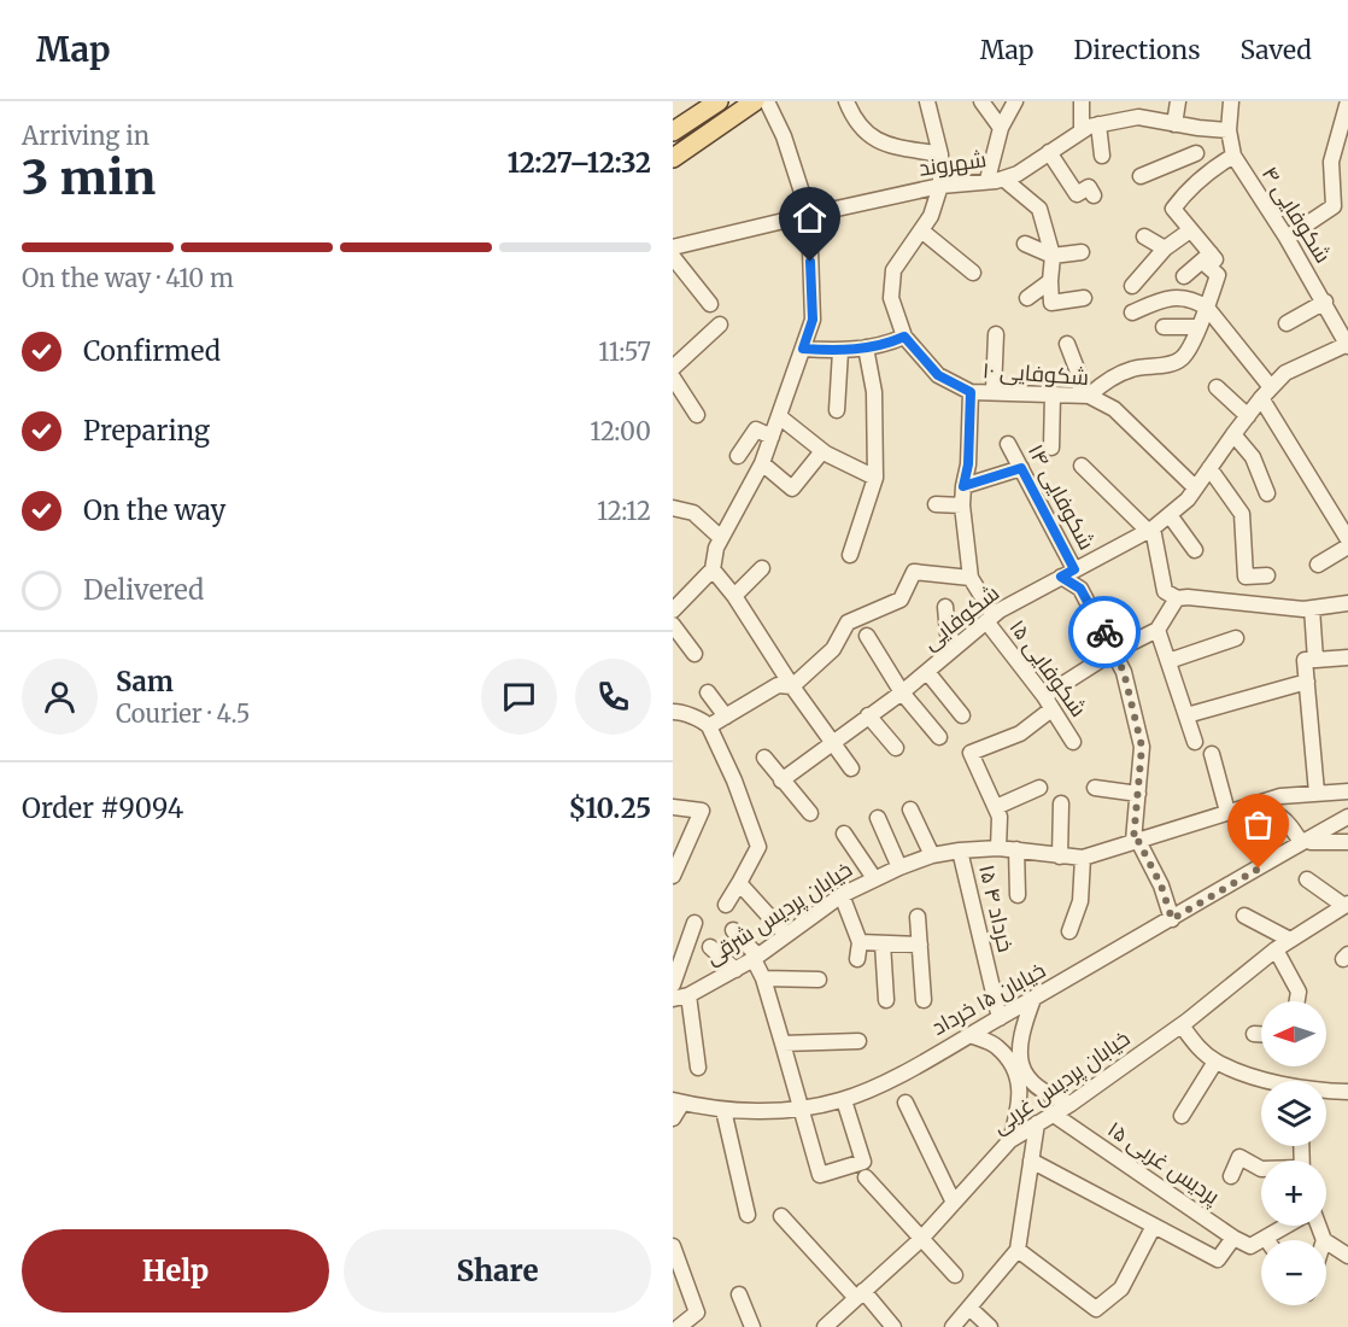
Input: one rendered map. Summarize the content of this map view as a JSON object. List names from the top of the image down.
{
  "streets": {
    "street": [
      "شهروند",
      "شکوفایی ۴",
      "شکوفایی ۱۰",
      "شکوفایی ۱۴",
      "شکوفایی",
      "شکوفایی ۱۵",
      "۱۵ خرداد ۴",
      "خیابان پردیس شرقی",
      "خیابان ۱۵ خرداد",
      "خیابان پردیس غربی",
      "پردیس غربی ۱۵"
    ]
  },
  "crossings": [
    ["شهروند", "شکوفایی ۴"],
    ["شکوفایی ۴", "شکوفایی"],
    ["شکوفایی ۱۰", "شکوفایی"],
    ["شکوفایی ۱۴", "شکوفایی"],
    ["شکوفایی", "شکوفایی ۱۵"],
    ["۱۵ خرداد ۴", "خیابان پردیس شرقی"],
    ["۱۵ خرداد ۴", "خیابان ۱۵ خرداد"],
    ["خیابان پردیس غربی", "پردیس غربی ۱۵"]
  ],
  "north": "left",
  "page": {
    "header": "Map",
    "nav": ["Map", "Directions", "Saved"],
    "heading": ["3 min", "Arriving in", "12:27–12:32"],
    "panel": [
      "Sam",
      "Courier · 4.5",
      "Order #9094",
      "$10.25"
    ],
    "bar": "On the way · 410 m",
    "list": [
      ["Confirmed", "11:57"],
      ["Preparing", "12:00"],
      ["On the way", "12:12"],
      "Delivered"
    ],
    "map_buttons": ["+", "−"],
    "buttons": ["Help", "Share"]
  }
}
